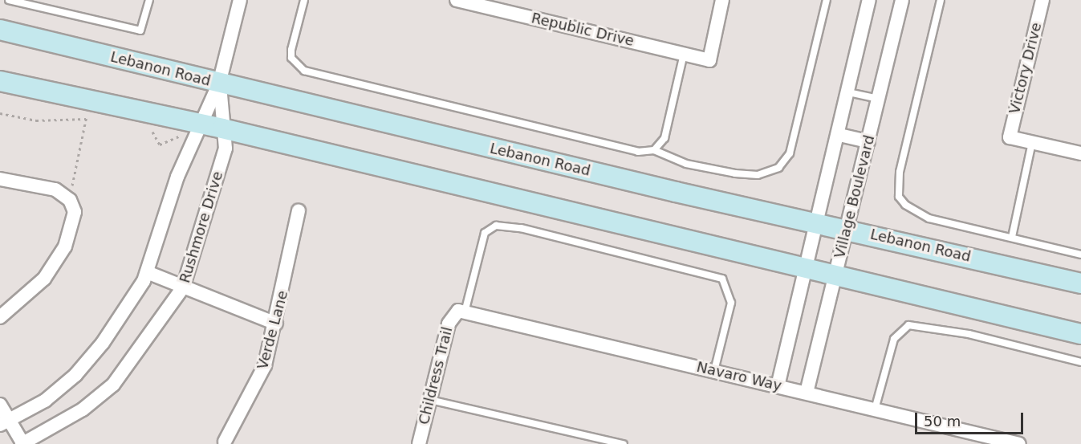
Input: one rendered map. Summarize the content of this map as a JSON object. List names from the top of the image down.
{
  "streets": {
    "main road": ["Lebanon Road"],
    "street": [
      "Republic Drive",
      "Victory Drive",
      "Village Boulevard",
      "Rushmore Drive",
      "Verde Lane",
      "Childress Trail",
      "Navaro Way"
    ]
  },
  "crossings": [
    ["Lebanon Road", "Village Boulevard"],
    ["Lebanon Road", "Rushmore Drive"],
    ["Village Boulevard", "Navaro Way"],
    ["Childress Trail", "Navaro Way"]
  ],
  "scale_bar": "50 m"
}
